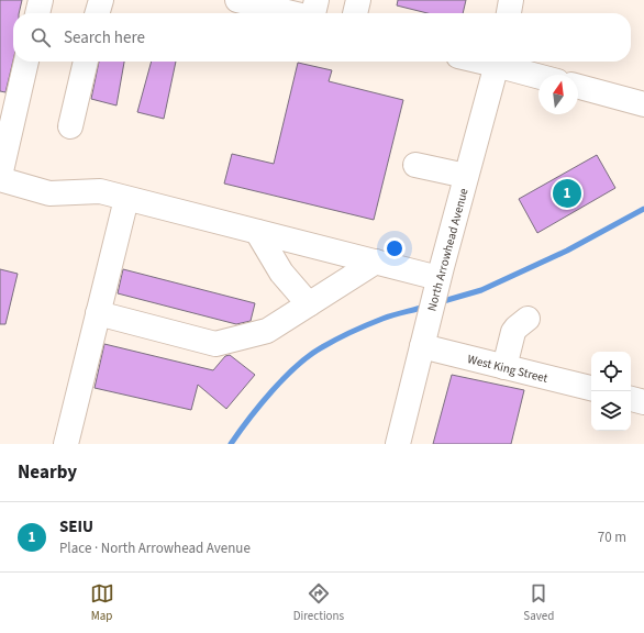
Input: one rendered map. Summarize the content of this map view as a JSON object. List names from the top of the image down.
{
  "streets": {
    "main road": ["North Arrowhead Avenue", "West King Street"]
  },
  "crossings": [
    ["North Arrowhead Avenue", "West King Street"]
  ],
  "north": "top",
  "page": {
    "search": "Search here",
    "pins": "1",
    "heading": "Nearby",
    "list": [
      {
        "mark": "1",
        "name": "SEIU",
        "note": "Place · North Arrowhead Avenue",
        "value": "70 m"
      }
    ],
    "nav": ["Map", "Directions", "Saved"]
  }
}
